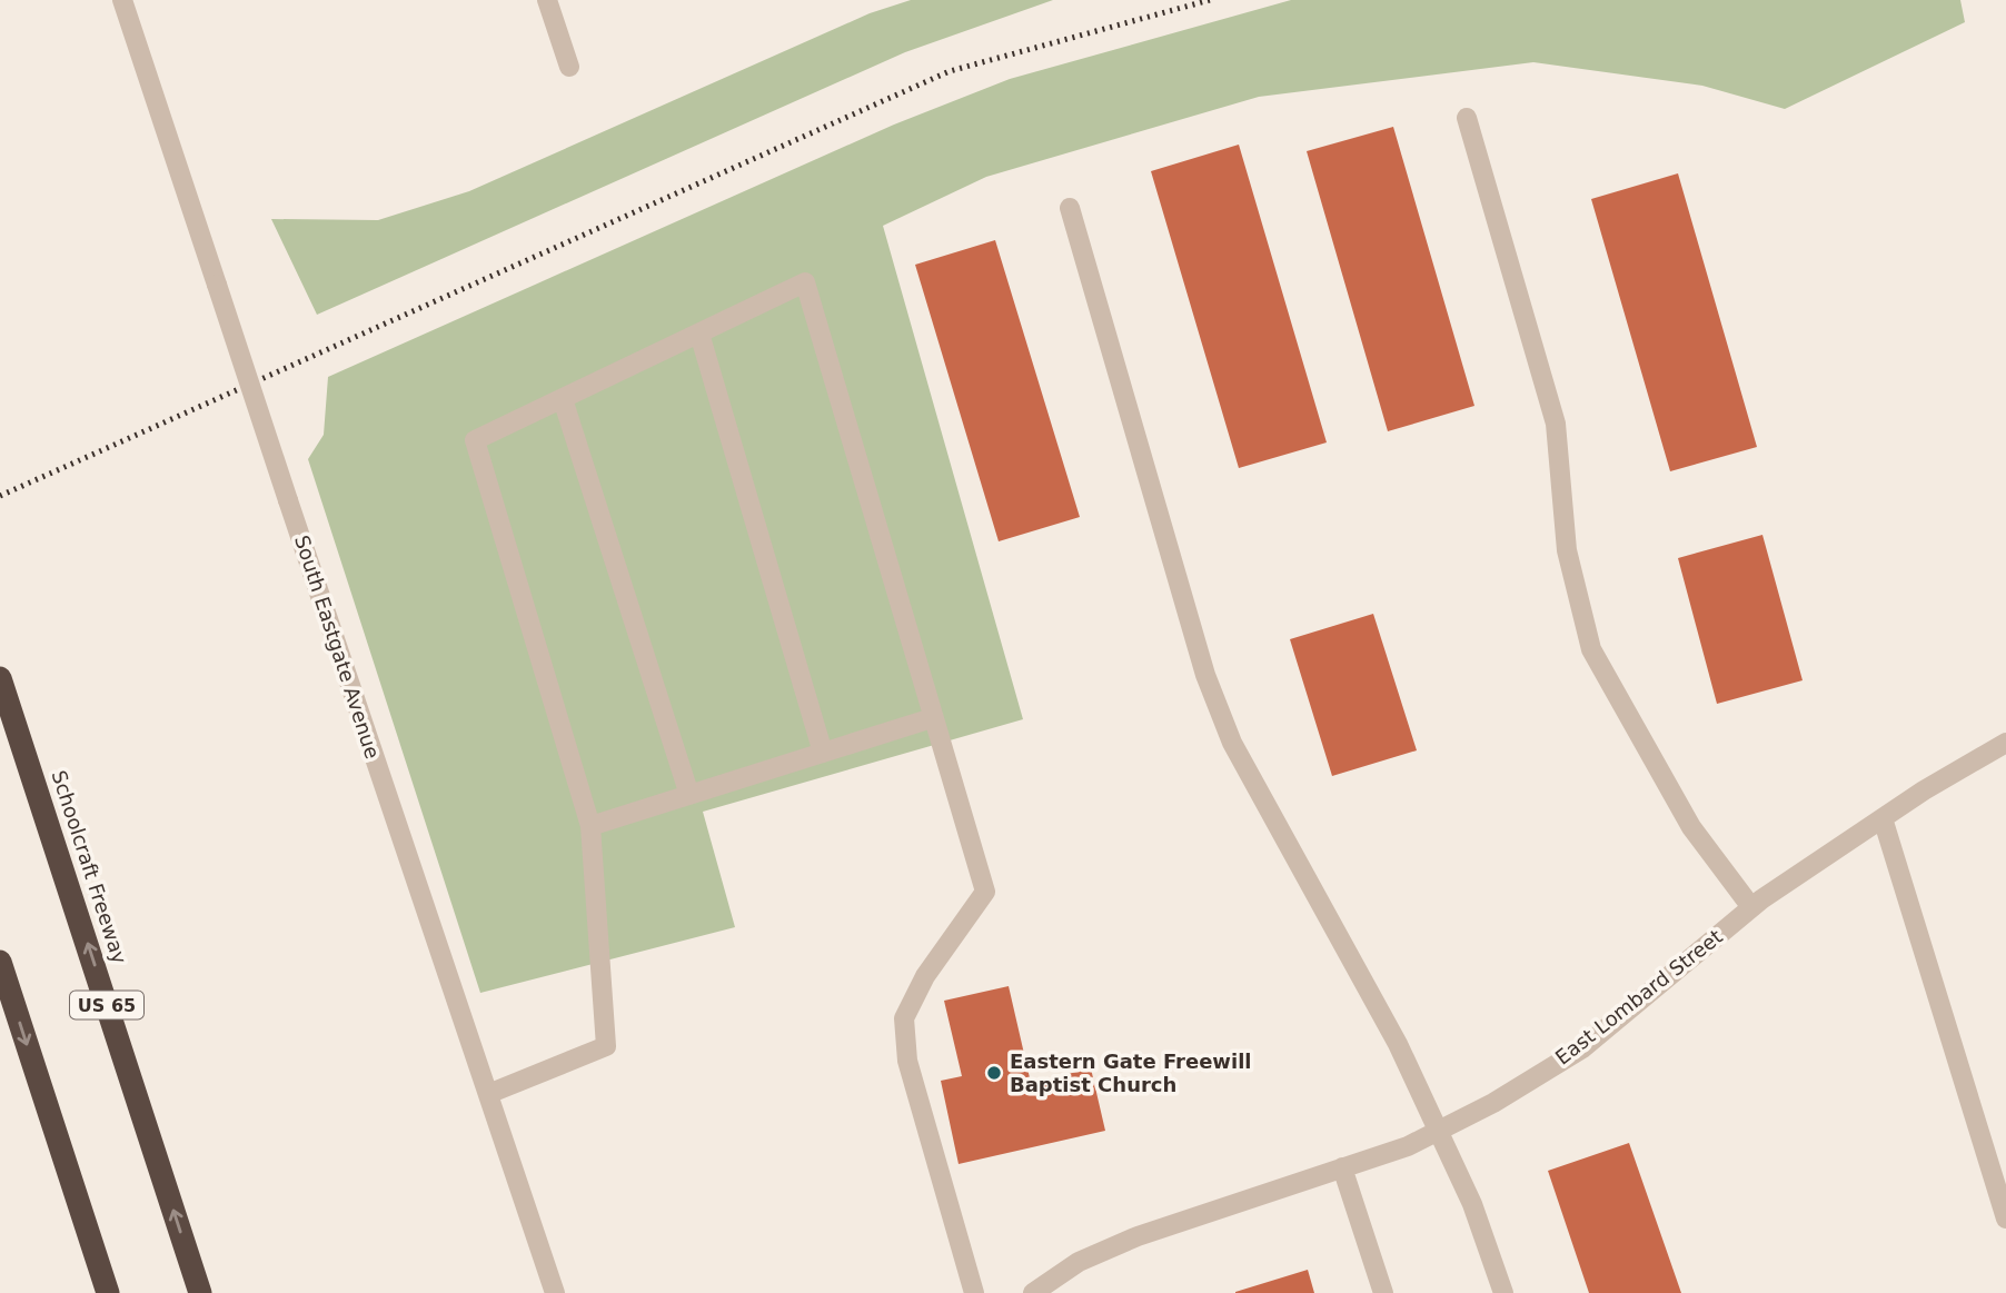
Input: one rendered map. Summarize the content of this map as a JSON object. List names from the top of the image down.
{
  "streets": {
    "highway": ["Schoolcraft Freeway", "US 65"],
    "street": ["South Eastgate Avenue", "East Lombard Street"]
  },
  "places": ["Eastern Gate Freewill Baptist Church"]
}
